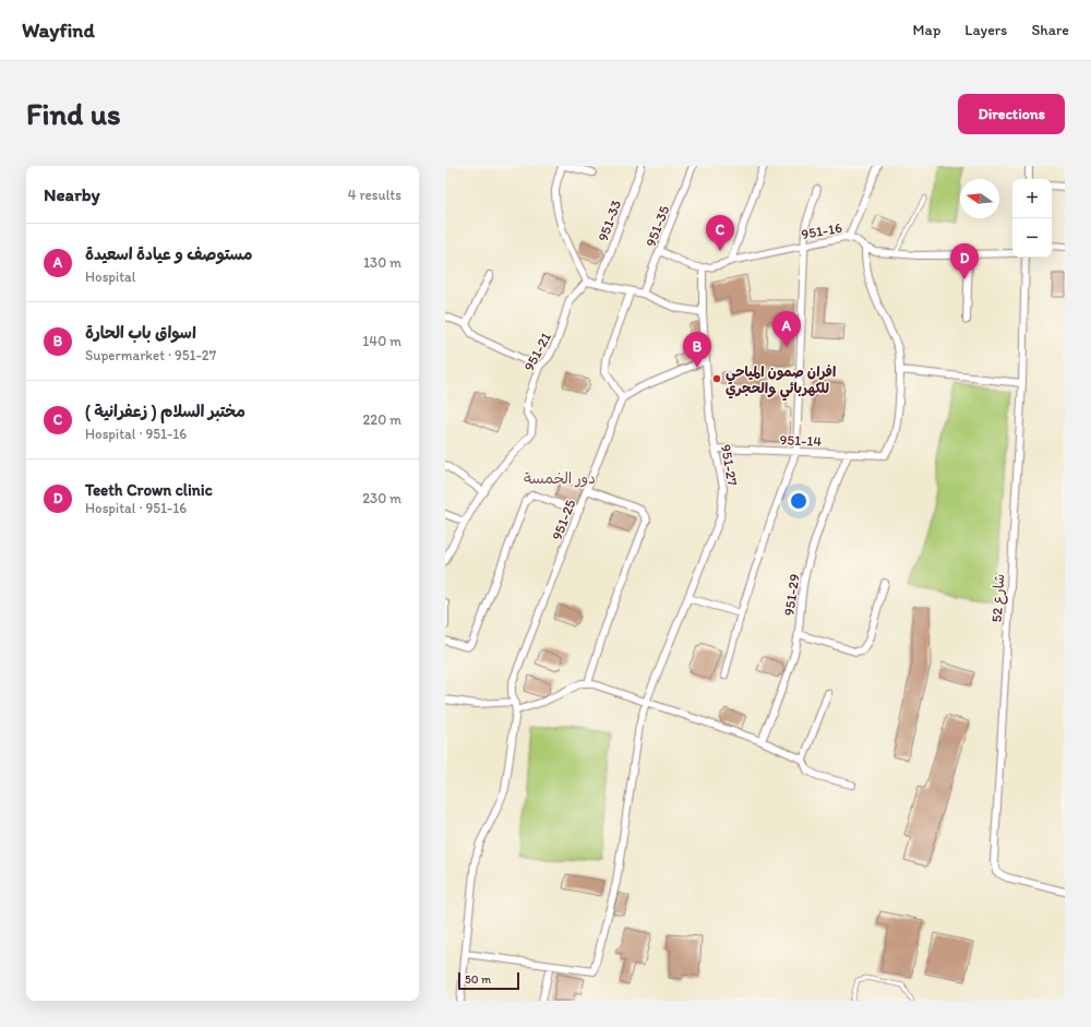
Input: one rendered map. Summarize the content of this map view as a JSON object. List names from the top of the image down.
{
  "streets": {
    "street": [
      "951-33",
      "951-35",
      "951-16",
      "951-21",
      "951-14",
      "951-27",
      "951-25",
      "951-29",
      "شارع 52"
    ]
  },
  "crossings": [
    ["951-16", "951-27"],
    ["951-14", "951-27"],
    ["951-14", "951-29"]
  ],
  "districts": ["دور الخمسة"],
  "places": ["افران صمون المياحي للكهربائي والحجري"],
  "scale_bar": "50 m",
  "north": "left",
  "page": {
    "header": "Wayfind",
    "nav": ["Map", "Layers", "Share"],
    "buttons": "Directions",
    "title": "Find us",
    "heading": ["Nearby", "4 results"],
    "map_buttons": ["+", "−"],
    "pins": [
      "C",
      "D",
      "A",
      "B"
    ],
    "list": [
      {
        "mark": "A",
        "name": "مستوصف و عيادة اسعيدة",
        "note": "Hospital",
        "value": "130 m"
      },
      {
        "mark": "B",
        "name": "اسواق باب الحارة",
        "note": "Supermarket · 951-27",
        "value": "140 m"
      },
      {
        "mark": "C",
        "name": "مختبر السلام ( زعفرانية )",
        "note": "Hospital · 951-16",
        "value": "220 m"
      },
      {
        "mark": "D",
        "name": "Teeth Crown clinic",
        "note": "Hospital · 951-16",
        "value": "230 m"
      }
    ],
    "scale": "50 m"
  }
}
